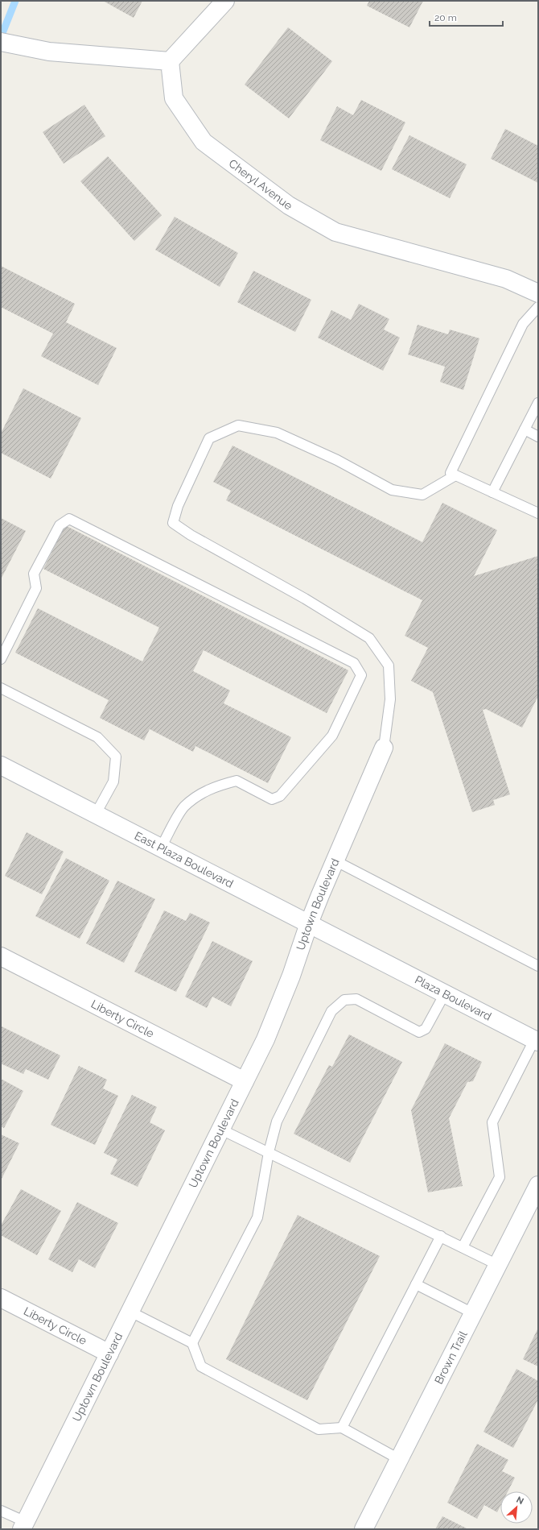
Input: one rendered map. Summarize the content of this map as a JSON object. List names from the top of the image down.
{
  "streets": {
    "street": [
      "Cheryl Avenue",
      "East Plaza Boulevard",
      "Uptown Boulevard",
      "Plaza Boulevard",
      "Liberty Circle",
      "Brown Trail"
    ]
  },
  "crossings": [
    ["East Plaza Boulevard", "Uptown Boulevard"],
    ["East Plaza Boulevard", "Plaza Boulevard"],
    ["Uptown Boulevard", "Liberty Circle"]
  ],
  "scale_bar": "20 m",
  "north": "top right"
}
